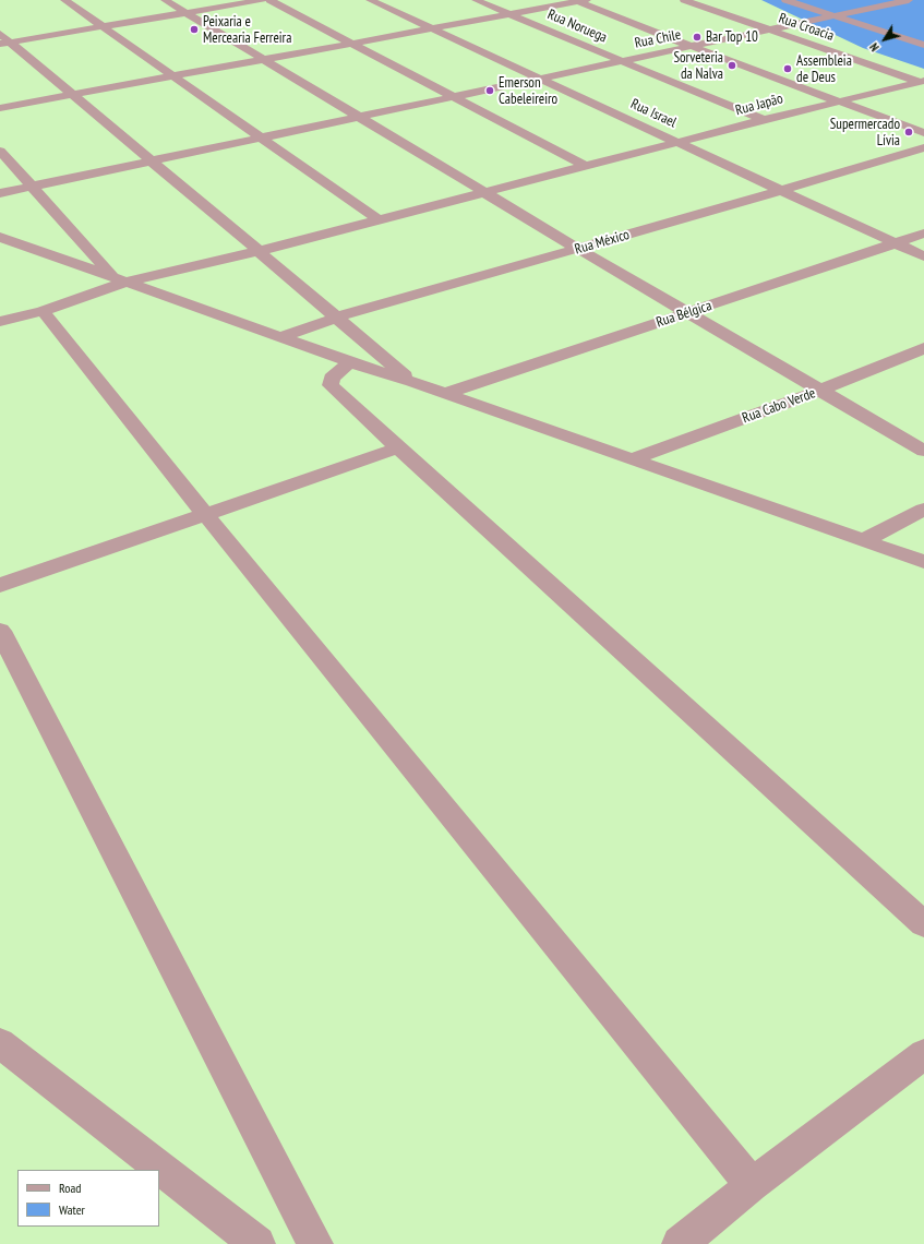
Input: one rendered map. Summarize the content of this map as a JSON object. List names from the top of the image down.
{
  "streets": {
    "street": [
      "Rua Noruega",
      "Rua Croacia",
      "Rua Chile",
      "Rua Japão",
      "Rua Israel",
      "Rua México",
      "Rua Bélgica",
      "Rua Cabo Verde"
    ]
  },
  "crossings": [
    ["Rua Noruega", "Rua Chile"],
    ["Rua Noruega", "Rua Japão"],
    ["Rua Croacia", "Rua Chile"],
    ["Rua Croacia", "Rua Japão"],
    ["Rua Chile", "Rua Israel"],
    ["Rua Japão", "Rua Israel"],
    ["Rua Israel", "Rua México"],
    ["Rua Israel", "Rua Bélgica"]
  ],
  "places": [
    "Peixaria e Mercearia Ferreira",
    "Bar Top 10",
    "Sorveteria da Nalva",
    "Assembleia de Deus",
    "Emerson Cabeleireiro",
    "Supermercado Lívia"
  ],
  "legend": ["Road", "Water"],
  "north": "bottom left"
}
